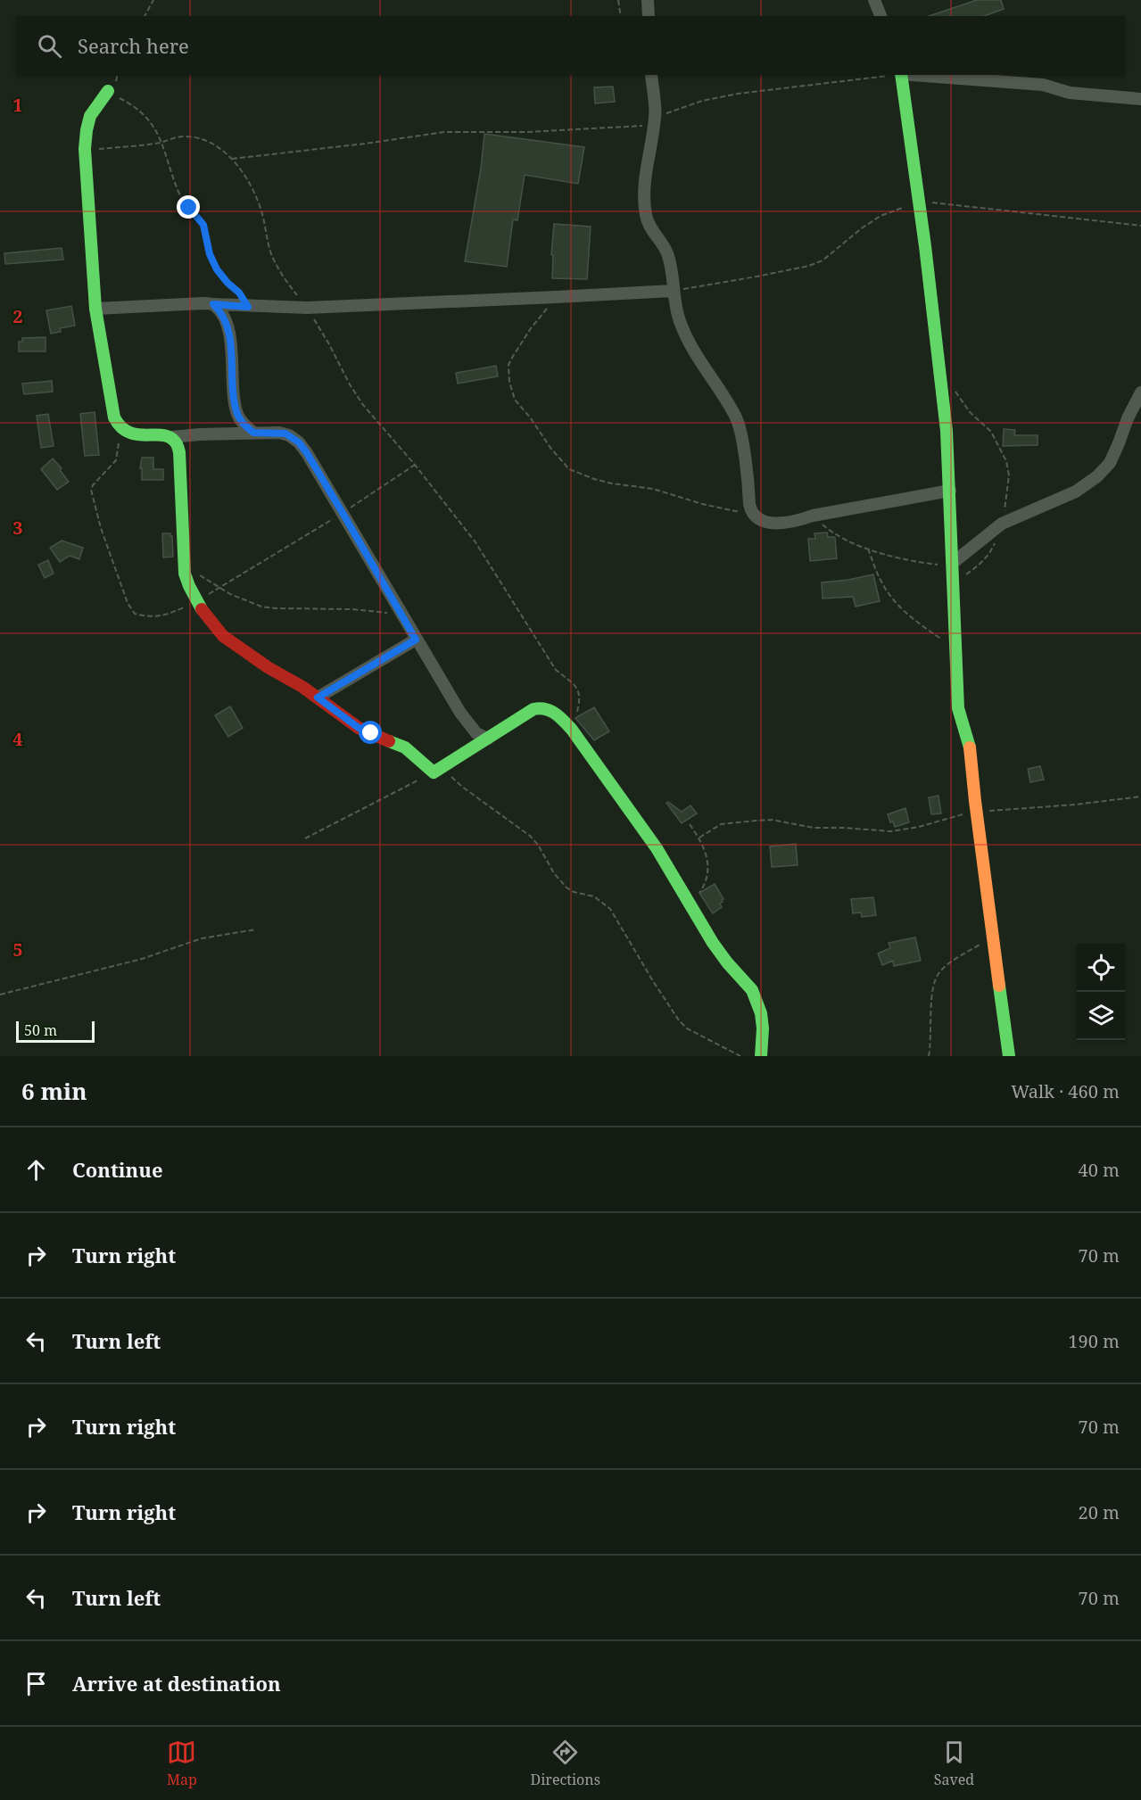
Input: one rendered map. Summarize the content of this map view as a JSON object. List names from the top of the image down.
{
  "scale_bar": "50 m",
  "page": {
    "search": "Search here",
    "scale": "50 m",
    "heading": ["6 min", "Walk · 460 m"],
    "list": [
      ["Continue", "40 m"],
      ["Turn right", "70 m"],
      ["Turn left", "190 m"],
      ["Turn right", "70 m"],
      ["Turn right", "20 m"],
      ["Turn left", "70 m"],
      "Arrive at destination"
    ],
    "nav": ["Map", "Directions", "Saved"]
  },
  "grid": {
    "rows": [
      "1",
      "2",
      "3",
      "4",
      "5"
    ]
  }
}
